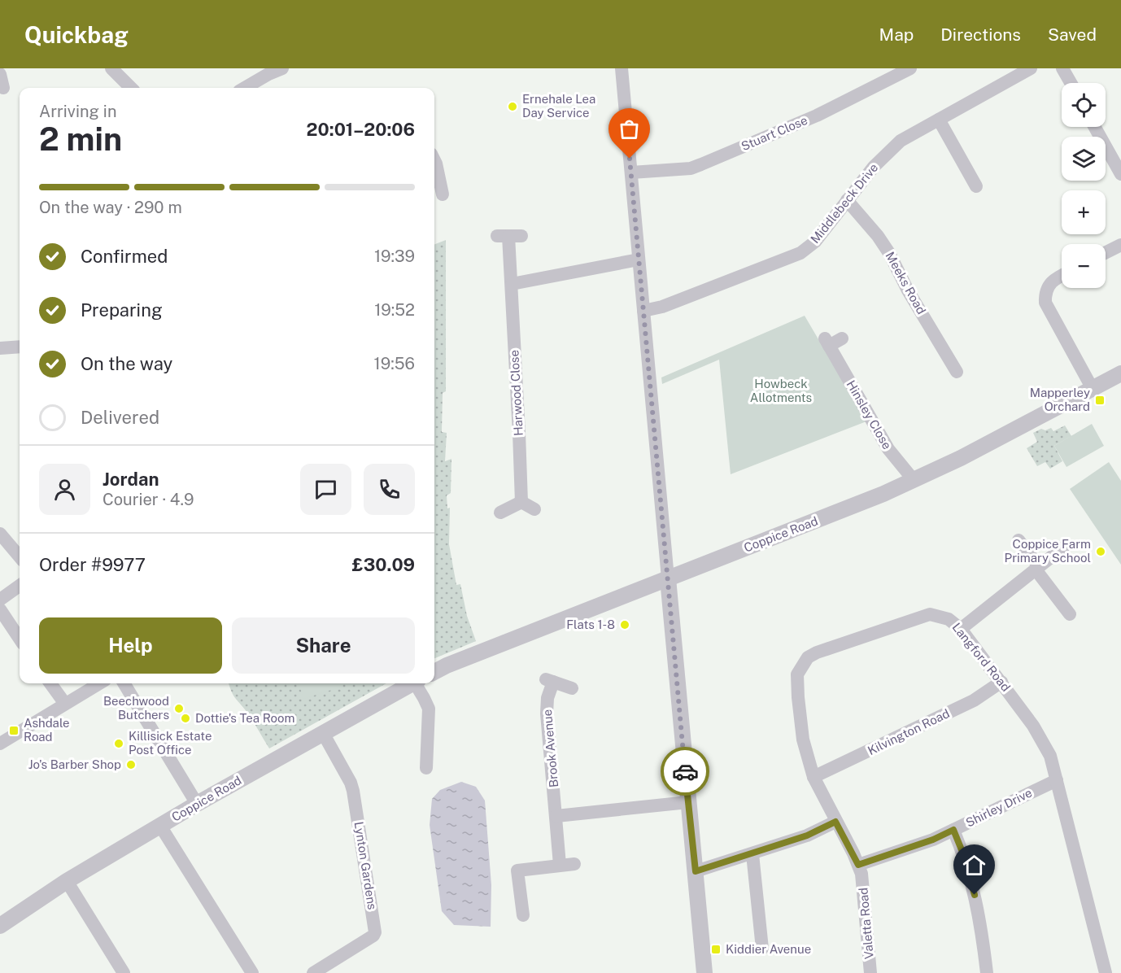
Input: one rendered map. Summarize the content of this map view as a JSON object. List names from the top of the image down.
{
  "streets": {
    "street": [
      "Stuart Close",
      "Middlebeck Drive",
      "Meeks Road",
      "Harwood Close",
      "Hinsley Close",
      "Coppice Road",
      "Langford Road",
      "Kilvington Road",
      "Brook Avenue",
      "Shirley Drive",
      "Lynton Gardens",
      "Valetta Road"
    ]
  },
  "crossings": [
    ["Middlebeck Drive", "Meeks Road"],
    ["Hinsley Close", "Coppice Road"],
    ["Coppice Road", "Lynton Gardens"],
    ["Langford Road", "Kilvington Road"],
    ["Langford Road", "Shirley Drive"],
    ["Langford Road", "Valetta Road"],
    ["Shirley Drive", "Valetta Road"]
  ],
  "parks": ["Howbeck Allotments"],
  "places": {
    "other": [
      "Ernehale Lea Day Service",
      "Coppice Farm Primary School",
      "Flats 1-8",
      "Beechwood Butchers",
      "Dottie's Tea Room",
      "Killisick Estate Post Office",
      "Jo's Barber Shop"
    ],
    "transit": ["Mapperley Orchard", "Ashdale Road", "Kiddier Avenue"]
  },
  "page": {
    "header": "Quickbag",
    "nav": ["Map", "Directions", "Saved"],
    "map_buttons": ["+", "−"],
    "heading": ["2 min", "Arriving in", "20:01–20:06"],
    "panel": [
      "Jordan",
      "Courier · 4.9",
      "Order #9977",
      "£30.09"
    ],
    "bar": "On the way · 290 m",
    "list": [
      ["Confirmed", "19:39"],
      ["Preparing", "19:52"],
      ["On the way", "19:56"],
      "Delivered"
    ],
    "buttons": ["Help", "Share"]
  }
}
